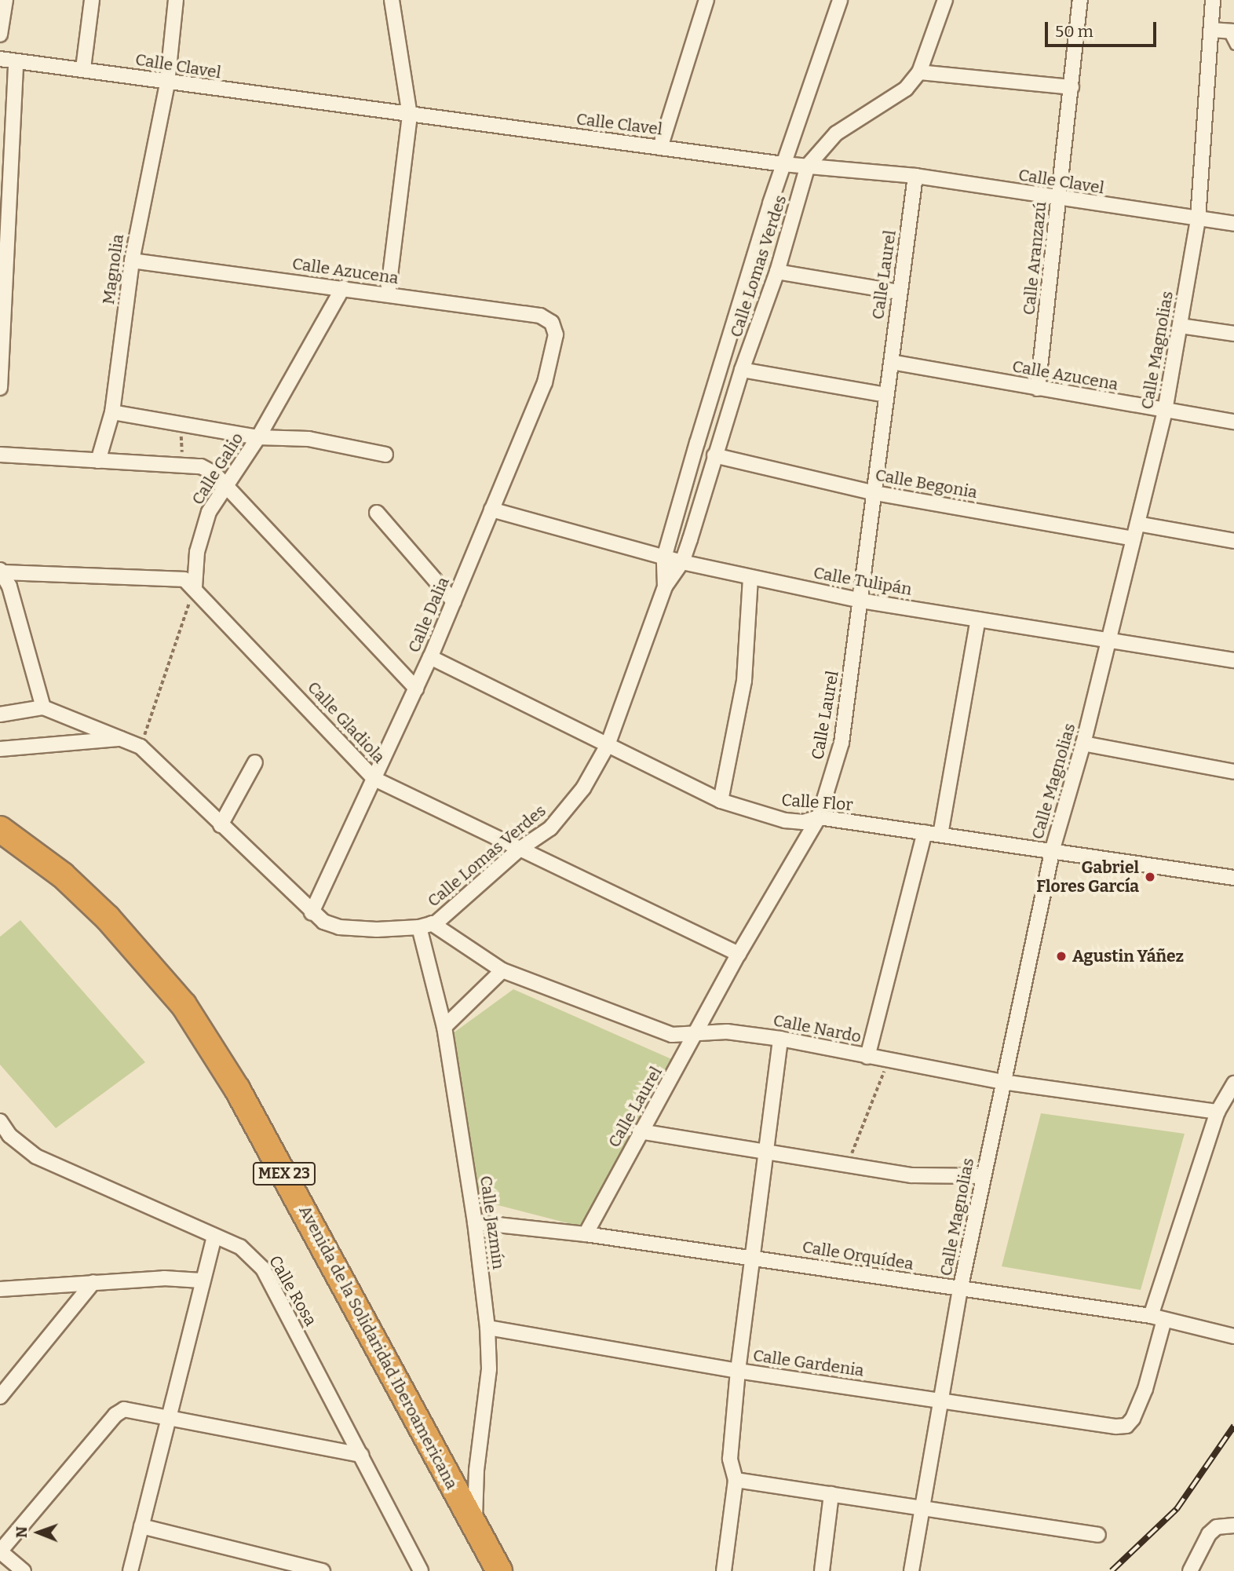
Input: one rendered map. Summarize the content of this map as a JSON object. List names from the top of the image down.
{
  "streets": {
    "highway": ["MEX 23", "Avenida de la Solidaridad Iberoamericana"],
    "street": [
      "Calle Clavel",
      "Calle Aranzazú",
      "Calle Lomas Verdes",
      "Magnolia",
      "Calle Azucena",
      "Calle Laurel",
      "Calle Magnolias",
      "Calle Galio",
      "Calle Begonia",
      "Calle Tulipán",
      "Calle Dalia",
      "Calle Gladiola",
      "Calle Flor",
      "Calle Nardo",
      "Calle Jazmín",
      "Calle Orquídea",
      "Calle Rosa",
      "Calle Gardenia"
    ]
  },
  "crossings": [
    ["Calle Clavel", "Calle Aranzazú"],
    ["Calle Clavel", "Calle Lomas Verdes"],
    ["Calle Clavel", "Magnolia"],
    ["Calle Clavel", "Calle Laurel"],
    ["Calle Clavel", "Calle Magnolias"],
    ["Calle Aranzazú", "Calle Azucena"],
    ["Calle Lomas Verdes", "Calle Begonia"],
    ["Calle Lomas Verdes", "Calle Tulipán"],
    ["Calle Lomas Verdes", "Calle Dalia"],
    ["Calle Lomas Verdes", "Calle Gladiola"],
    ["Calle Lomas Verdes", "Calle Flor"],
    ["Calle Lomas Verdes", "Calle Nardo"],
    ["Calle Lomas Verdes", "Calle Jazmín"],
    ["Magnolia", "Calle Azucena"],
    ["Calle Azucena", "Calle Laurel"],
    ["Calle Azucena", "Calle Magnolias"],
    ["Calle Azucena", "Calle Galio"],
    ["Calle Azucena", "Calle Dalia"],
    ["Calle Laurel", "Calle Begonia"],
    ["Calle Laurel", "Calle Tulipán"],
    ["Calle Laurel", "Calle Gladiola"],
    ["Calle Laurel", "Calle Flor"],
    ["Calle Laurel", "Calle Nardo"],
    ["Calle Laurel", "Calle Orquídea"],
    ["Calle Magnolias", "Calle Begonia"],
    ["Calle Magnolias", "Calle Tulipán"],
    ["Calle Magnolias", "Calle Flor"],
    ["Calle Magnolias", "Calle Nardo"],
    ["Calle Magnolias", "Calle Orquídea"],
    ["Calle Magnolias", "Calle Gardenia"],
    ["Calle Galio", "Calle Gladiola"],
    ["Calle Tulipán", "Calle Dalia"],
    ["Calle Dalia", "Calle Gladiola"],
    ["Calle Dalia", "Calle Flor"],
    ["Calle Nardo", "Calle Jazmín"],
    ["Calle Jazmín", "Calle Orquídea"],
    ["Calle Jazmín", "Avenida de la Solidaridad Iberoamericana"],
    ["Calle Jazmín", "Calle Gardenia"],
    ["Calle Orquídea", "Calle Gardenia"]
  ],
  "places": ["Gabriel Flores García", "Agustin Yáñez"],
  "scale_bar": "50 m",
  "north": "left"
}
